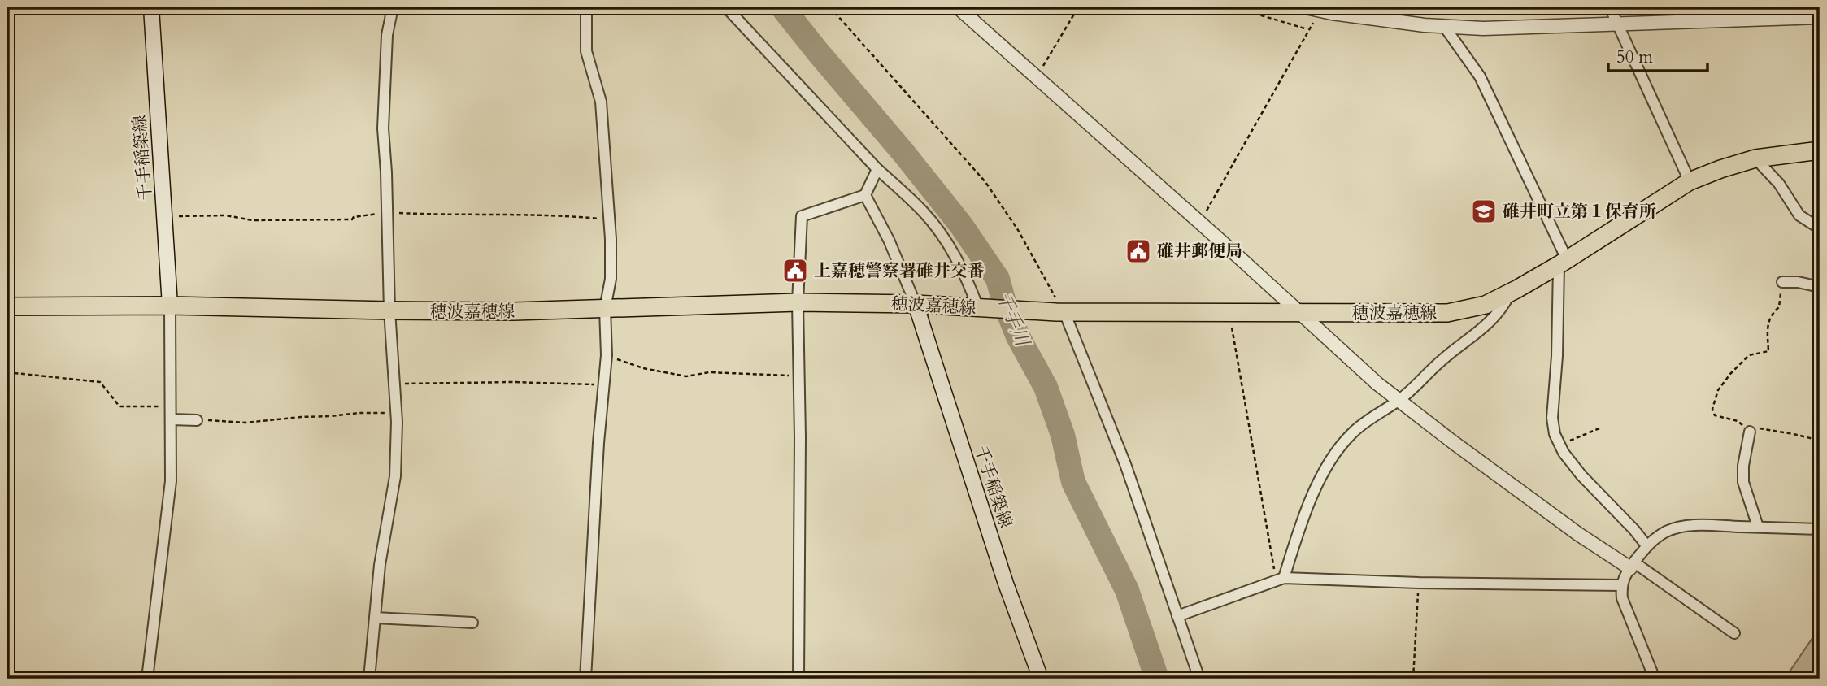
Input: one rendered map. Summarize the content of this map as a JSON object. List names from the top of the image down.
{
  "streets": {
    "main road": ["千手稲築線", "穂波嘉穂線"]
  },
  "crossings": [
    ["千手稲築線", "穂波嘉穂線"]
  ],
  "water": ["千手川"],
  "places": {
    "school or university": ["碓井町立第１保育所"],
    "public building": ["碓井郵便局", "上嘉穂警察署碓井交番"]
  },
  "scale_bar": "50 m"
}
